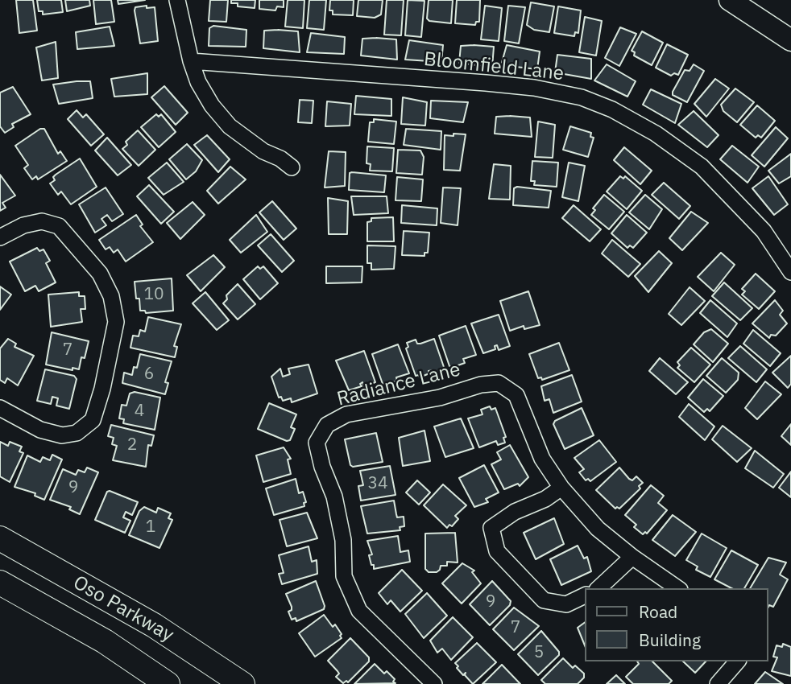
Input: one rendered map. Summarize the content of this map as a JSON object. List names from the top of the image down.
{
  "streets": {
    "main road": ["Oso Parkway"],
    "street": ["Bloomfield Lane", "Radiance Lane"]
  },
  "house_numbers": [
    "10",
    "7",
    "6",
    "4",
    "2",
    "34",
    "9",
    "1",
    "9",
    "7",
    "5"
  ],
  "legend": ["Road", "Building"]
}
